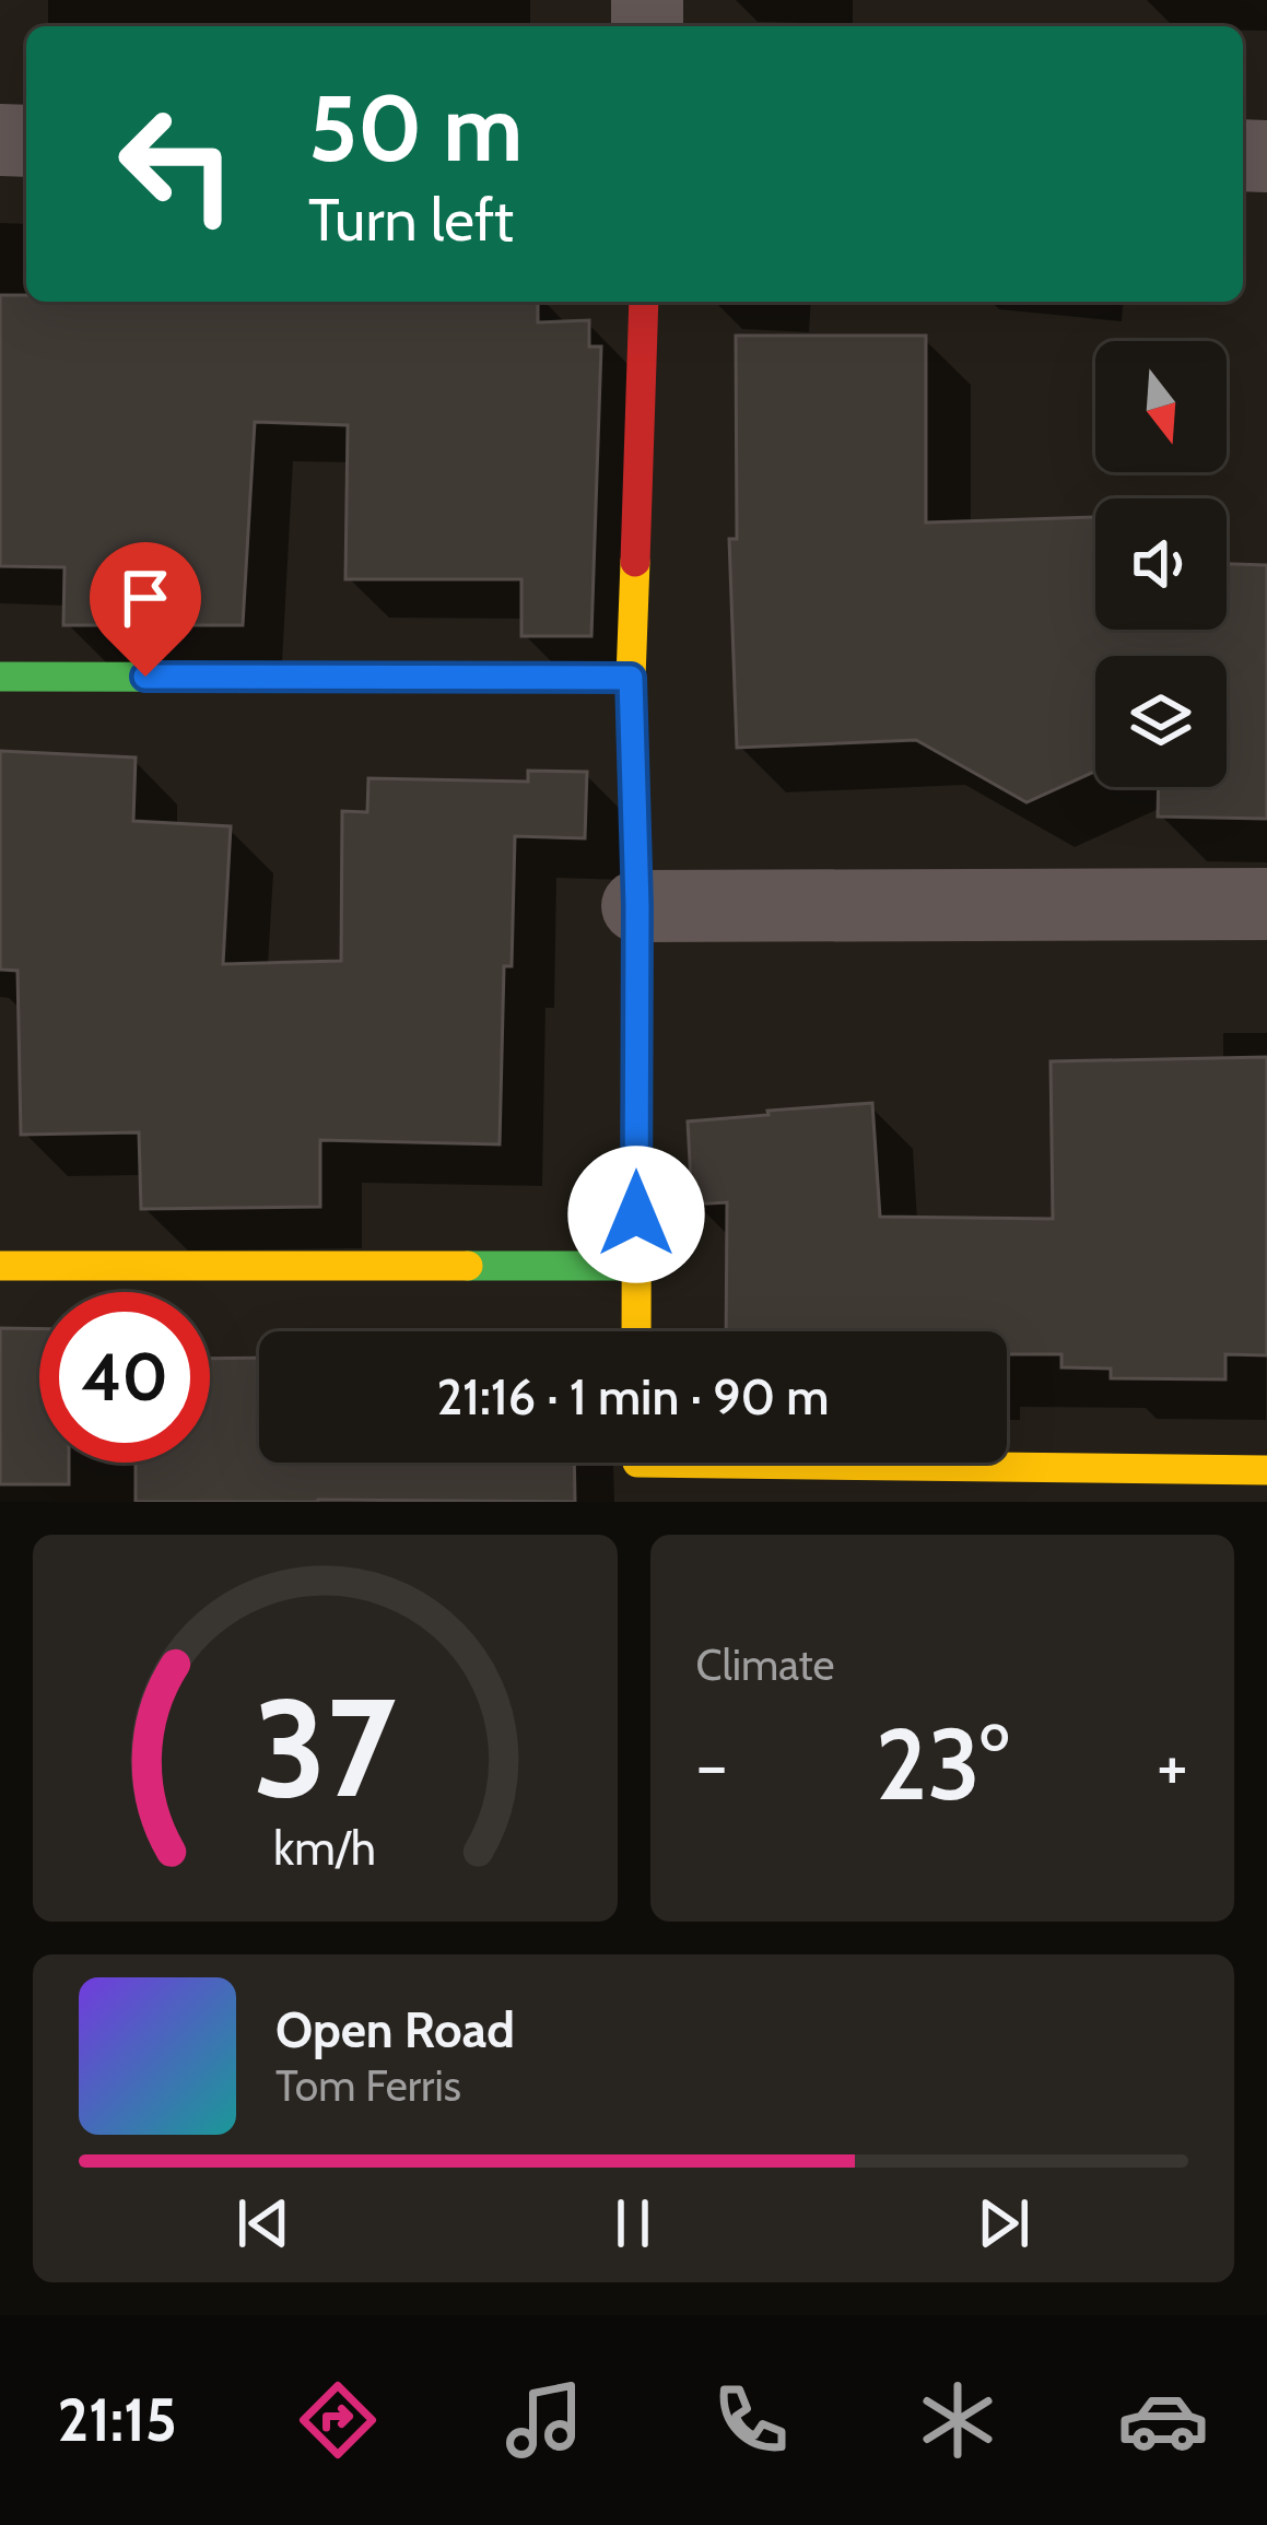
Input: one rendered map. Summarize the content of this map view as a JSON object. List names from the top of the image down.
{
  "north": "bottom",
  "page": {
    "turn": ["50 m", "Turn left"],
    "limit": "40",
    "trip": "21:16 · 1 min · 90 m",
    "tile": "Climate",
    "heat": ["−", "23°", "+"],
    "song": ["Open Road", "Tom Ferris"],
    "tabs": "21:15",
    "gauge": ["37", "km/h"]
  }
}
